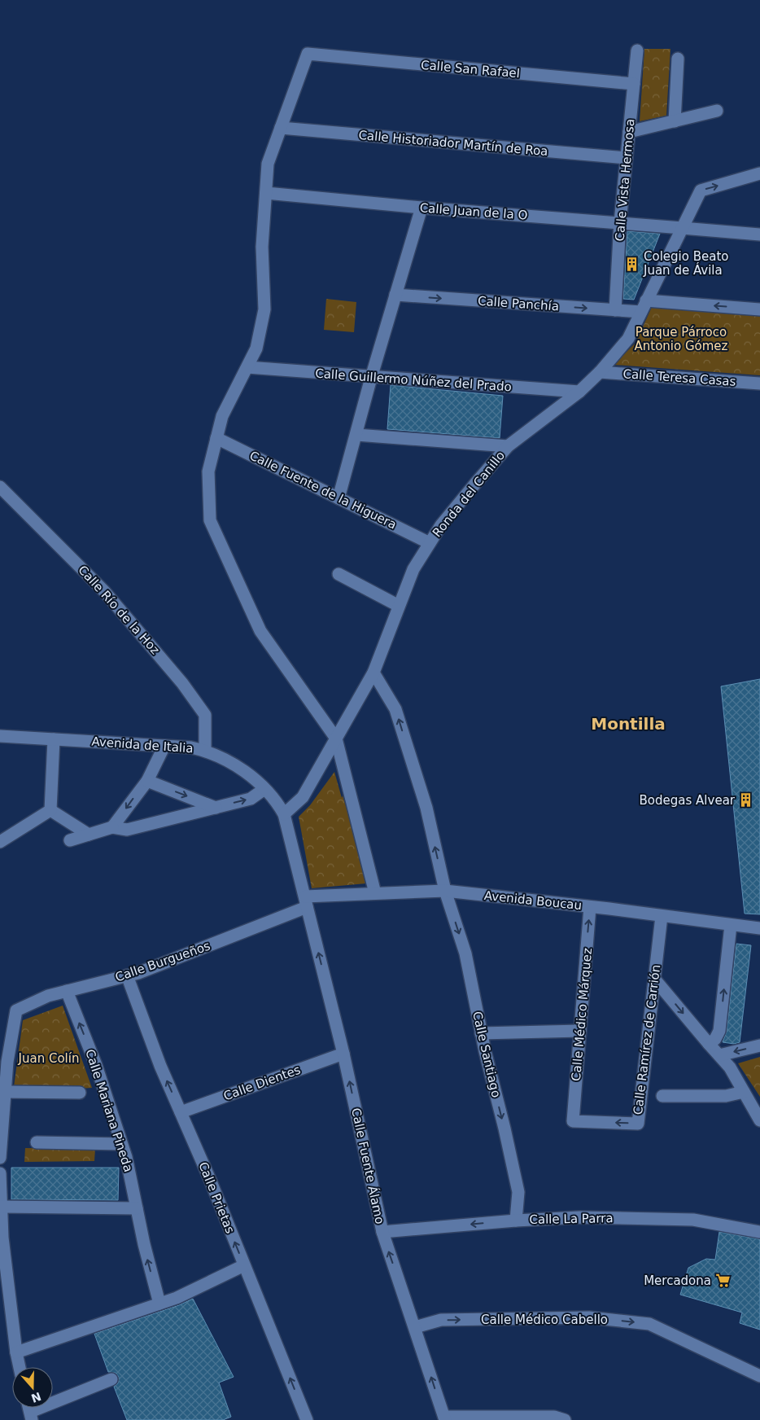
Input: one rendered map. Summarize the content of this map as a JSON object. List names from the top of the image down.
{
  "streets": {
    "street": [
      "Calle San Rafael",
      "Calle Historiador Martín de Roa",
      "Calle Vista Hermosa",
      "Calle Juan de la O",
      "Calle Panchía",
      "Calle Teresa Casas",
      "Calle Guillermo Núñez del Prado",
      "Calle Fuente de la Higuera",
      "Ronda del Canillo",
      "Calle Río de la Hoz",
      "Avenida de Italia",
      "Avenida Boucau",
      "Calle Burgueños",
      "Calle Médico Márquez",
      "Calle Ramírez de Carrión",
      "Calle Santiago",
      "Calle Dientes",
      "Calle Mariana Pineda",
      "Calle Fuente Álamo",
      "Calle Prietas",
      "Calle La Parra",
      "Calle Médico Cabello"
    ]
  },
  "crossings": [
    ["Calle San Rafael", "Calle Historiador Martín de Roa"],
    ["Calle San Rafael", "Calle Vista Hermosa"],
    ["Calle Historiador Martín de Roa", "Calle Vista Hermosa"],
    ["Calle Vista Hermosa", "Calle Juan de la O"],
    ["Calle Vista Hermosa", "Calle Panchía"],
    ["Calle Juan de la O", "Ronda del Canillo"],
    ["Calle Panchía", "Ronda del Canillo"],
    ["Calle Teresa Casas", "Ronda del Canillo"],
    ["Calle Guillermo Núñez del Prado", "Ronda del Canillo"],
    ["Calle Fuente de la Higuera", "Ronda del Canillo"],
    ["Ronda del Canillo", "Avenida de Italia"],
    ["Ronda del Canillo", "Calle Santiago"],
    ["Calle Río de la Hoz", "Avenida de Italia"],
    ["Avenida de Italia", "Avenida Boucau"],
    ["Avenida de Italia", "Calle Burgueños"],
    ["Avenida de Italia", "Calle Fuente Álamo"],
    ["Avenida Boucau", "Calle Burgueños"],
    ["Avenida Boucau", "Calle Médico Márquez"],
    ["Avenida Boucau", "Calle Ramírez de Carrión"],
    ["Avenida Boucau", "Calle Santiago"],
    ["Avenida Boucau", "Calle Fuente Álamo"],
    ["Calle Burgueños", "Calle Mariana Pineda"],
    ["Calle Burgueños", "Calle Fuente Álamo"],
    ["Calle Burgueños", "Calle Prietas"],
    ["Calle Médico Márquez", "Calle Ramírez de Carrión"],
    ["Calle Santiago", "Calle La Parra"],
    ["Calle Dientes", "Calle Fuente Álamo"],
    ["Calle Dientes", "Calle Prietas"],
    ["Calle Fuente Álamo", "Calle La Parra"],
    ["Calle Fuente Álamo", "Calle Médico Cabello"]
  ],
  "one_way": [
    "Calle Panchía",
    "Calle Médico Márquez",
    "Calle Mariana Pineda",
    "Calle Fuente Álamo",
    "Calle Prietas",
    "Calle La Parra"
  ],
  "districts": ["Montilla"],
  "parks": ["Parque Párroco Antonio Gómez", "Juan Colín"],
  "places": {
    "building": ["Colegio Beato Juan de Ávila", "Bodegas Alvear"],
    "supermarket": ["Mercadona"]
  },
  "north": "bottom"
}
